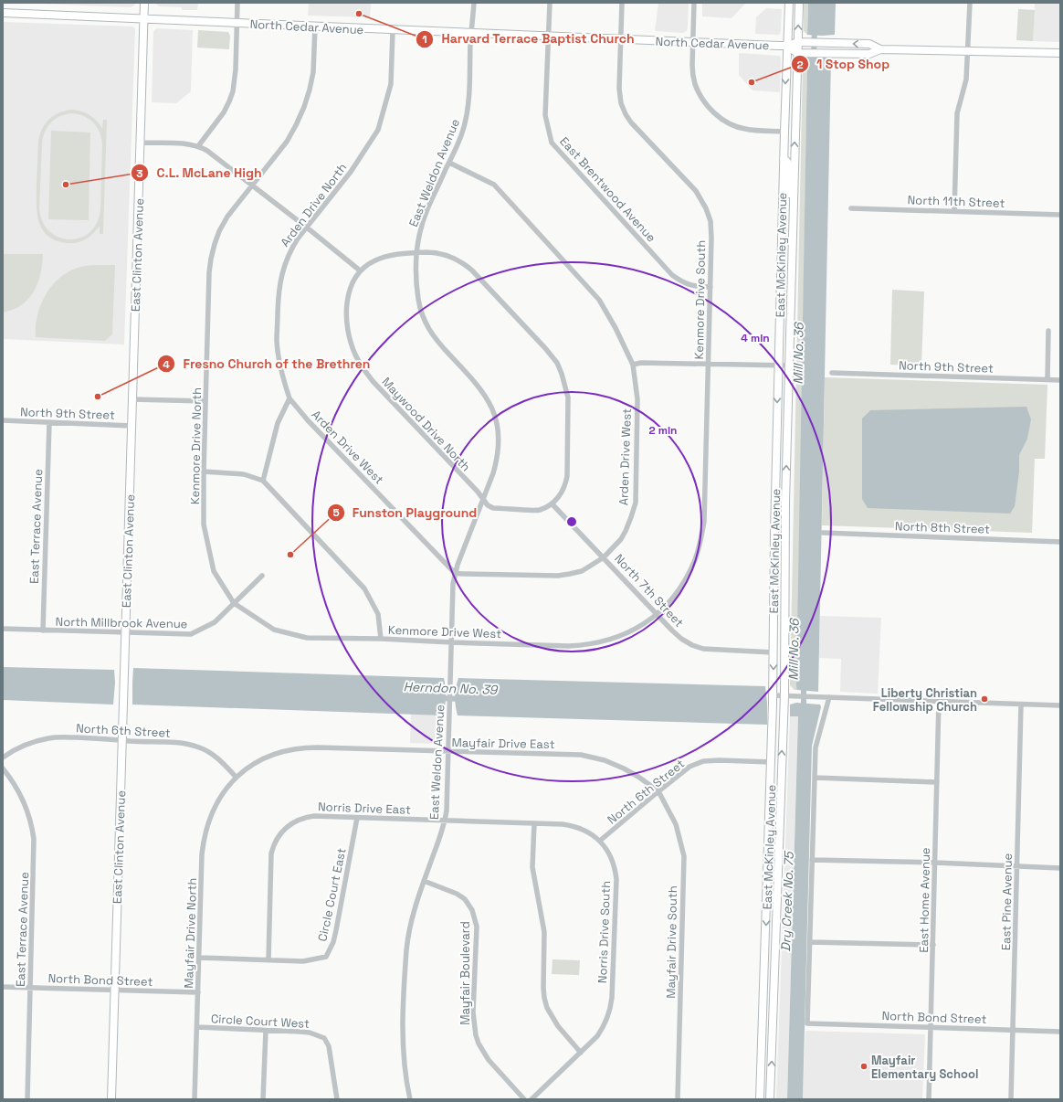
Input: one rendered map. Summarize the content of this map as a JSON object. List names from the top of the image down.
{
  "streets": {
    "main road": ["North Cedar Avenue", "East Clinton Avenue", "East McKinley Avenue"],
    "street": [
      "East Weldon Avenue",
      "East Brentwood Avenue",
      "North 11th Street",
      "Arden Drive North",
      "Kenmore Drive South",
      "North 9th Street",
      "Maywood Drive North",
      "Kenmore Drive North",
      "Arden Drive West",
      "East Terrace Avenue",
      "North 8th Street",
      "North 7th Street",
      "North Millbrook Avenue",
      "Kenmore Drive West",
      "North 6th Street",
      "Mayfair Drive East",
      "Norris Drive East",
      "Circle Court East",
      "East Home Avenue",
      "East Pine Avenue",
      "Norris Drive South",
      "Mayfair Drive North",
      "Mayfair Drive South",
      "Mayfair Boulevard",
      "North Bond Street",
      "Circle Court West"
    ]
  },
  "crossings": [
    ["North Cedar Avenue", "East Weldon Avenue"],
    ["North Cedar Avenue", "East Brentwood Avenue"],
    ["North Cedar Avenue", "Arden Drive North"],
    ["North Cedar Avenue", "East Clinton Avenue"],
    ["North Cedar Avenue", "East McKinley Avenue"],
    ["North Cedar Avenue", "Kenmore Drive South"],
    ["North Cedar Avenue", "Kenmore Drive North"],
    ["East Weldon Avenue", "Maywood Drive North"],
    ["East Weldon Avenue", "Arden Drive West"],
    ["East Weldon Avenue", "Kenmore Drive West"],
    ["East Weldon Avenue", "Mayfair Drive East"],
    ["East Weldon Avenue", "Norris Drive East"],
    ["East Weldon Avenue", "Mayfair Boulevard"],
    ["East Brentwood Avenue", "Kenmore Drive South"],
    ["Arden Drive North", "Arden Drive West"],
    ["East Clinton Avenue", "North 9th Street"],
    ["East Clinton Avenue", "North Millbrook Avenue"],
    ["East Clinton Avenue", "North 6th Street"],
    ["East Clinton Avenue", "North Bond Street"],
    ["East McKinley Avenue", "North 7th Street"],
    ["East McKinley Avenue", "North 6th Street"],
    ["Kenmore Drive South", "North 7th Street"],
    ["Kenmore Drive South", "Kenmore Drive West"],
    ["North 9th Street", "East Terrace Avenue"],
    ["Maywood Drive North", "North 7th Street"],
    ["Kenmore Drive North", "North Millbrook Avenue"],
    ["Kenmore Drive North", "Kenmore Drive West"],
    ["Arden Drive West", "North 7th Street"],
    ["East Terrace Avenue", "North Millbrook Avenue"],
    ["East Terrace Avenue", "North Bond Street"],
    ["North 7th Street", "Kenmore Drive West"],
    ["North Millbrook Avenue", "Kenmore Drive West"],
    ["North 6th Street", "Mayfair Drive East"],
    ["North 6th Street", "Norris Drive East"],
    ["North 6th Street", "Norris Drive South"],
    ["North 6th Street", "Mayfair Drive North"],
    ["North 6th Street", "Mayfair Drive South"],
    ["Mayfair Drive East", "Mayfair Drive North"],
    ["Mayfair Drive East", "Mayfair Drive South"],
    ["Norris Drive East", "Circle Court East"],
    ["Norris Drive East", "Norris Drive South"],
    ["Circle Court East", "Mayfair Drive North"],
    ["East Home Avenue", "North Bond Street"],
    ["East Pine Avenue", "North Bond Street"],
    ["Mayfair Drive North", "North Bond Street"],
    ["Mayfair Drive North", "Circle Court West"]
  ],
  "water": ["Mill No. 36", "Herndon No. 39", "Dry Creek No. 75"],
  "places": [
    "Harvard Terrace Baptist Church",
    "1 Stop Shop",
    "C.L. McLane High",
    "Fresno Church of the Brethren",
    "Funston Playground",
    "Liberty Christian Fellowship Church",
    "Mayfair Elementary School"
  ],
  "rings": ["4 min", "2 min"]
}
